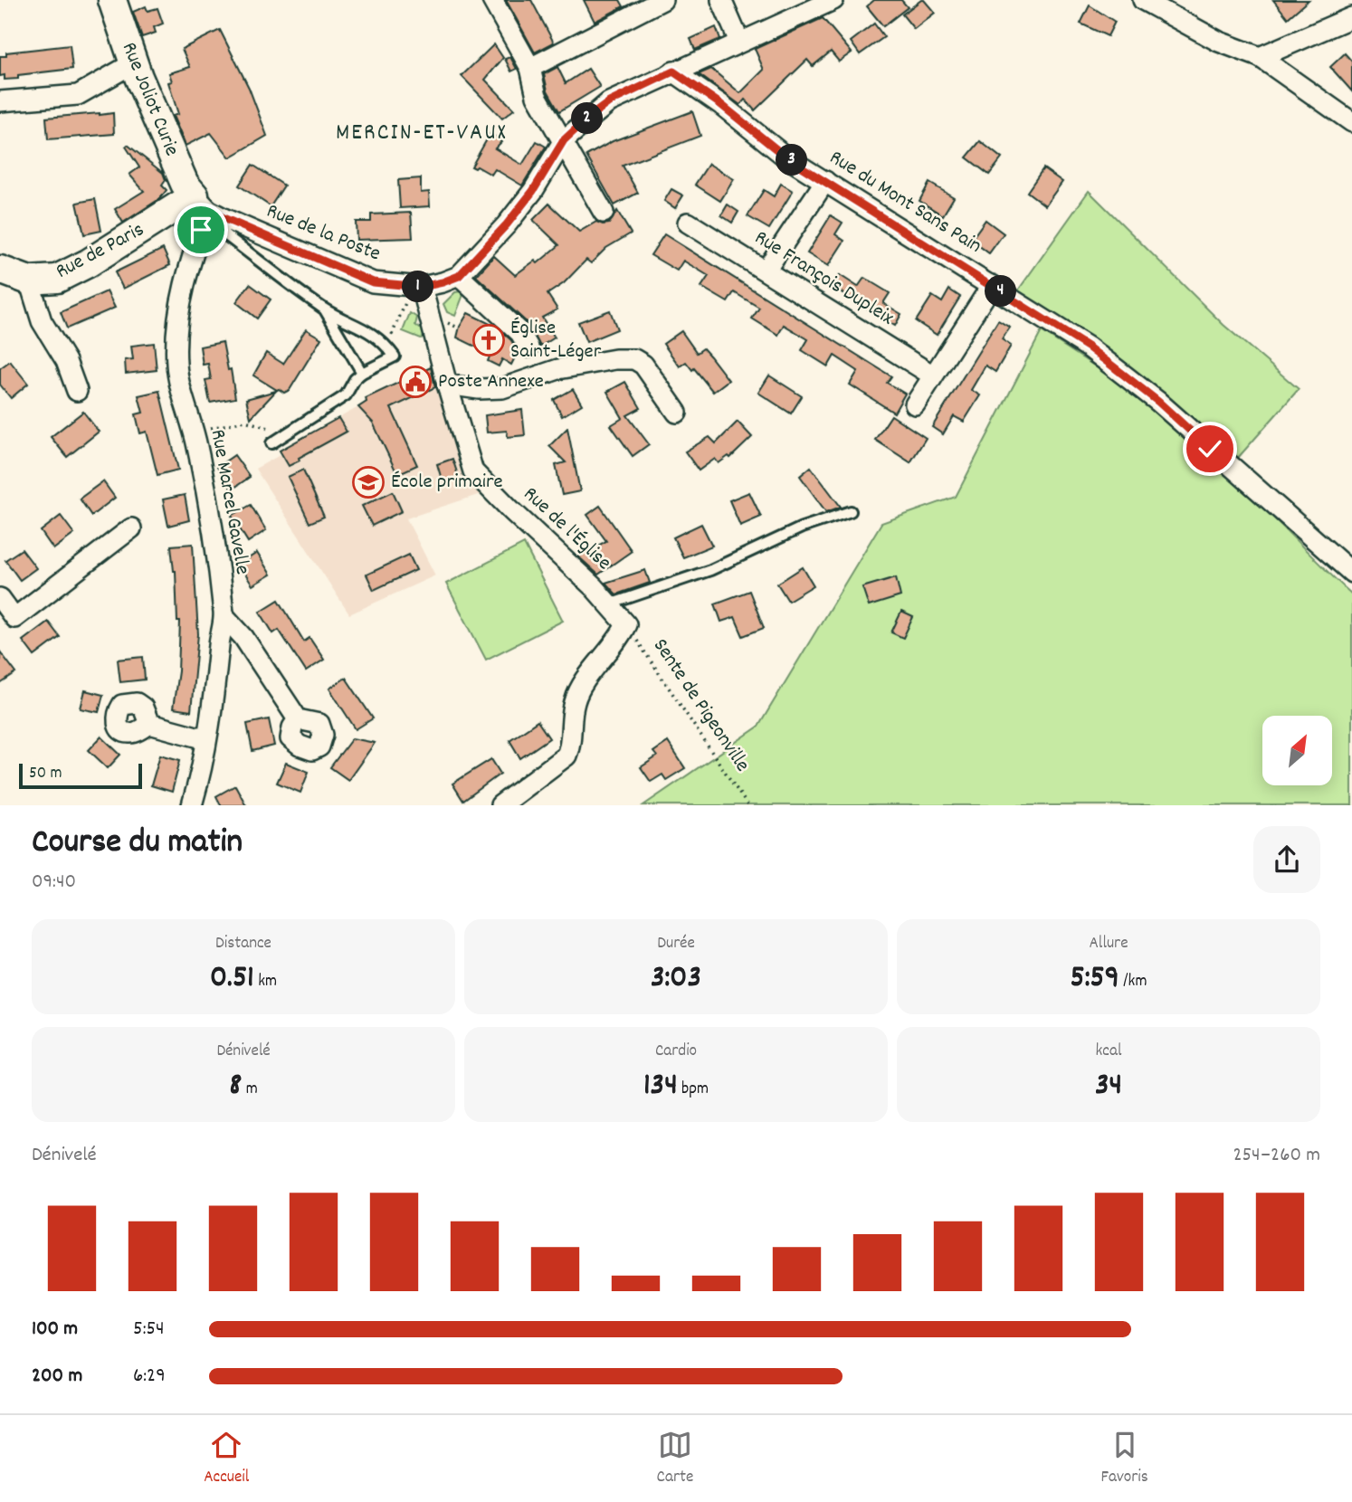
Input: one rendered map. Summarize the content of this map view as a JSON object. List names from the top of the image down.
{
  "streets": {
    "street": [
      "Rue Joliot Curie",
      "Rue du Mont Sans Pain",
      "Rue de la Poste",
      "Rue de Paris",
      "Rue François Dupleix",
      "Rue Marcel Gavelle",
      "Rue de l'Église"
    ],
    "path": ["Sente de Pigeonville"]
  },
  "crossings": [
    ["Rue Joliot Curie", "Rue de la Poste"],
    ["Rue Joliot Curie", "Rue de Paris"],
    ["Rue Joliot Curie", "Rue Marcel Gavelle"],
    ["Rue de la Poste", "Rue de Paris"],
    ["Rue de la Poste", "Rue Marcel Gavelle"],
    ["Rue de la Poste", "Rue de l'Église"],
    ["Rue de Paris", "Rue Marcel Gavelle"],
    ["Rue de l'Église", "Sente de Pigeonville"]
  ],
  "districts": ["MERCIN-ET-VAUX"],
  "places": {
    "church": ["Église Saint-Léger"],
    "public building": ["Poste Annexe"],
    "school or university": ["École primaire"]
  },
  "scale_bar": "50 m",
  "north": "top right",
  "page": {
    "pins": [
      "2",
      "3",
      "1",
      "4"
    ],
    "scale": "50 m",
    "heading": ["Course du matin", "09:40"],
    "stats": [
      ["Distance", "0.51 km"],
      ["Durée", "3:03"],
      ["Allure", "5:59 /km"],
      ["Dénivelé", "8 m"],
      ["Cardio", "134 bpm"],
      ["kcal", "34"]
    ],
    "chart": ["Dénivelé", "254–260 m"],
    "list": [
      {
        "name": "100 m",
        "note": "5:54"
      },
      {
        "name": "200 m",
        "note": "6:29"
      }
    ],
    "tabs": ["Accueil", "Carte", "Favoris"]
  }
}
